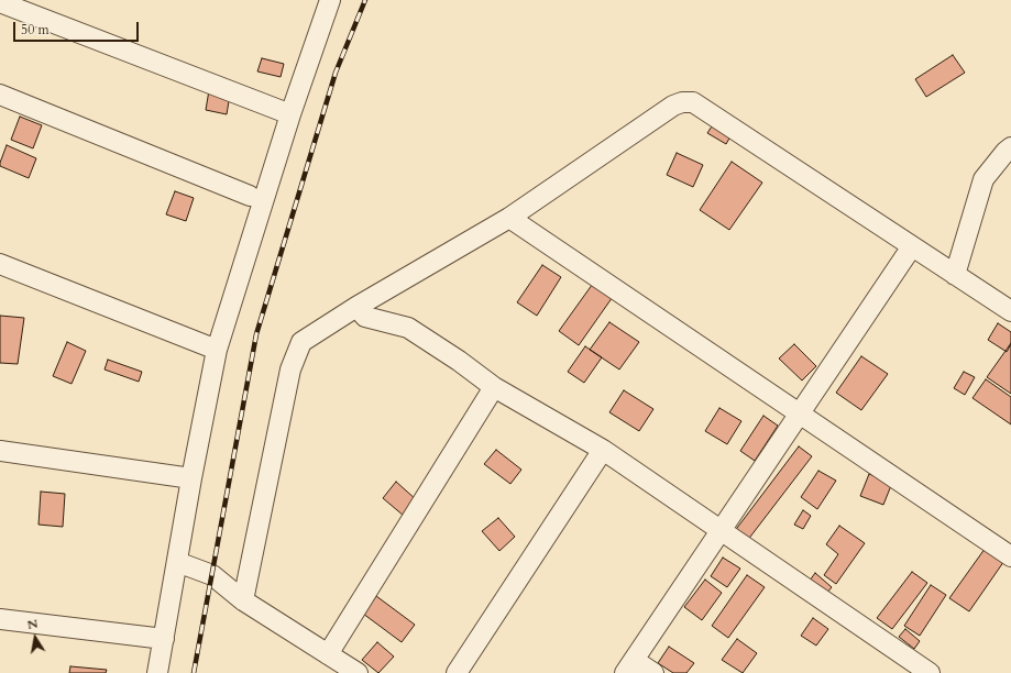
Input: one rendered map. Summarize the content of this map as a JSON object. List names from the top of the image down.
{
  "scale_bar": "50 m",
  "north": "top"
}
